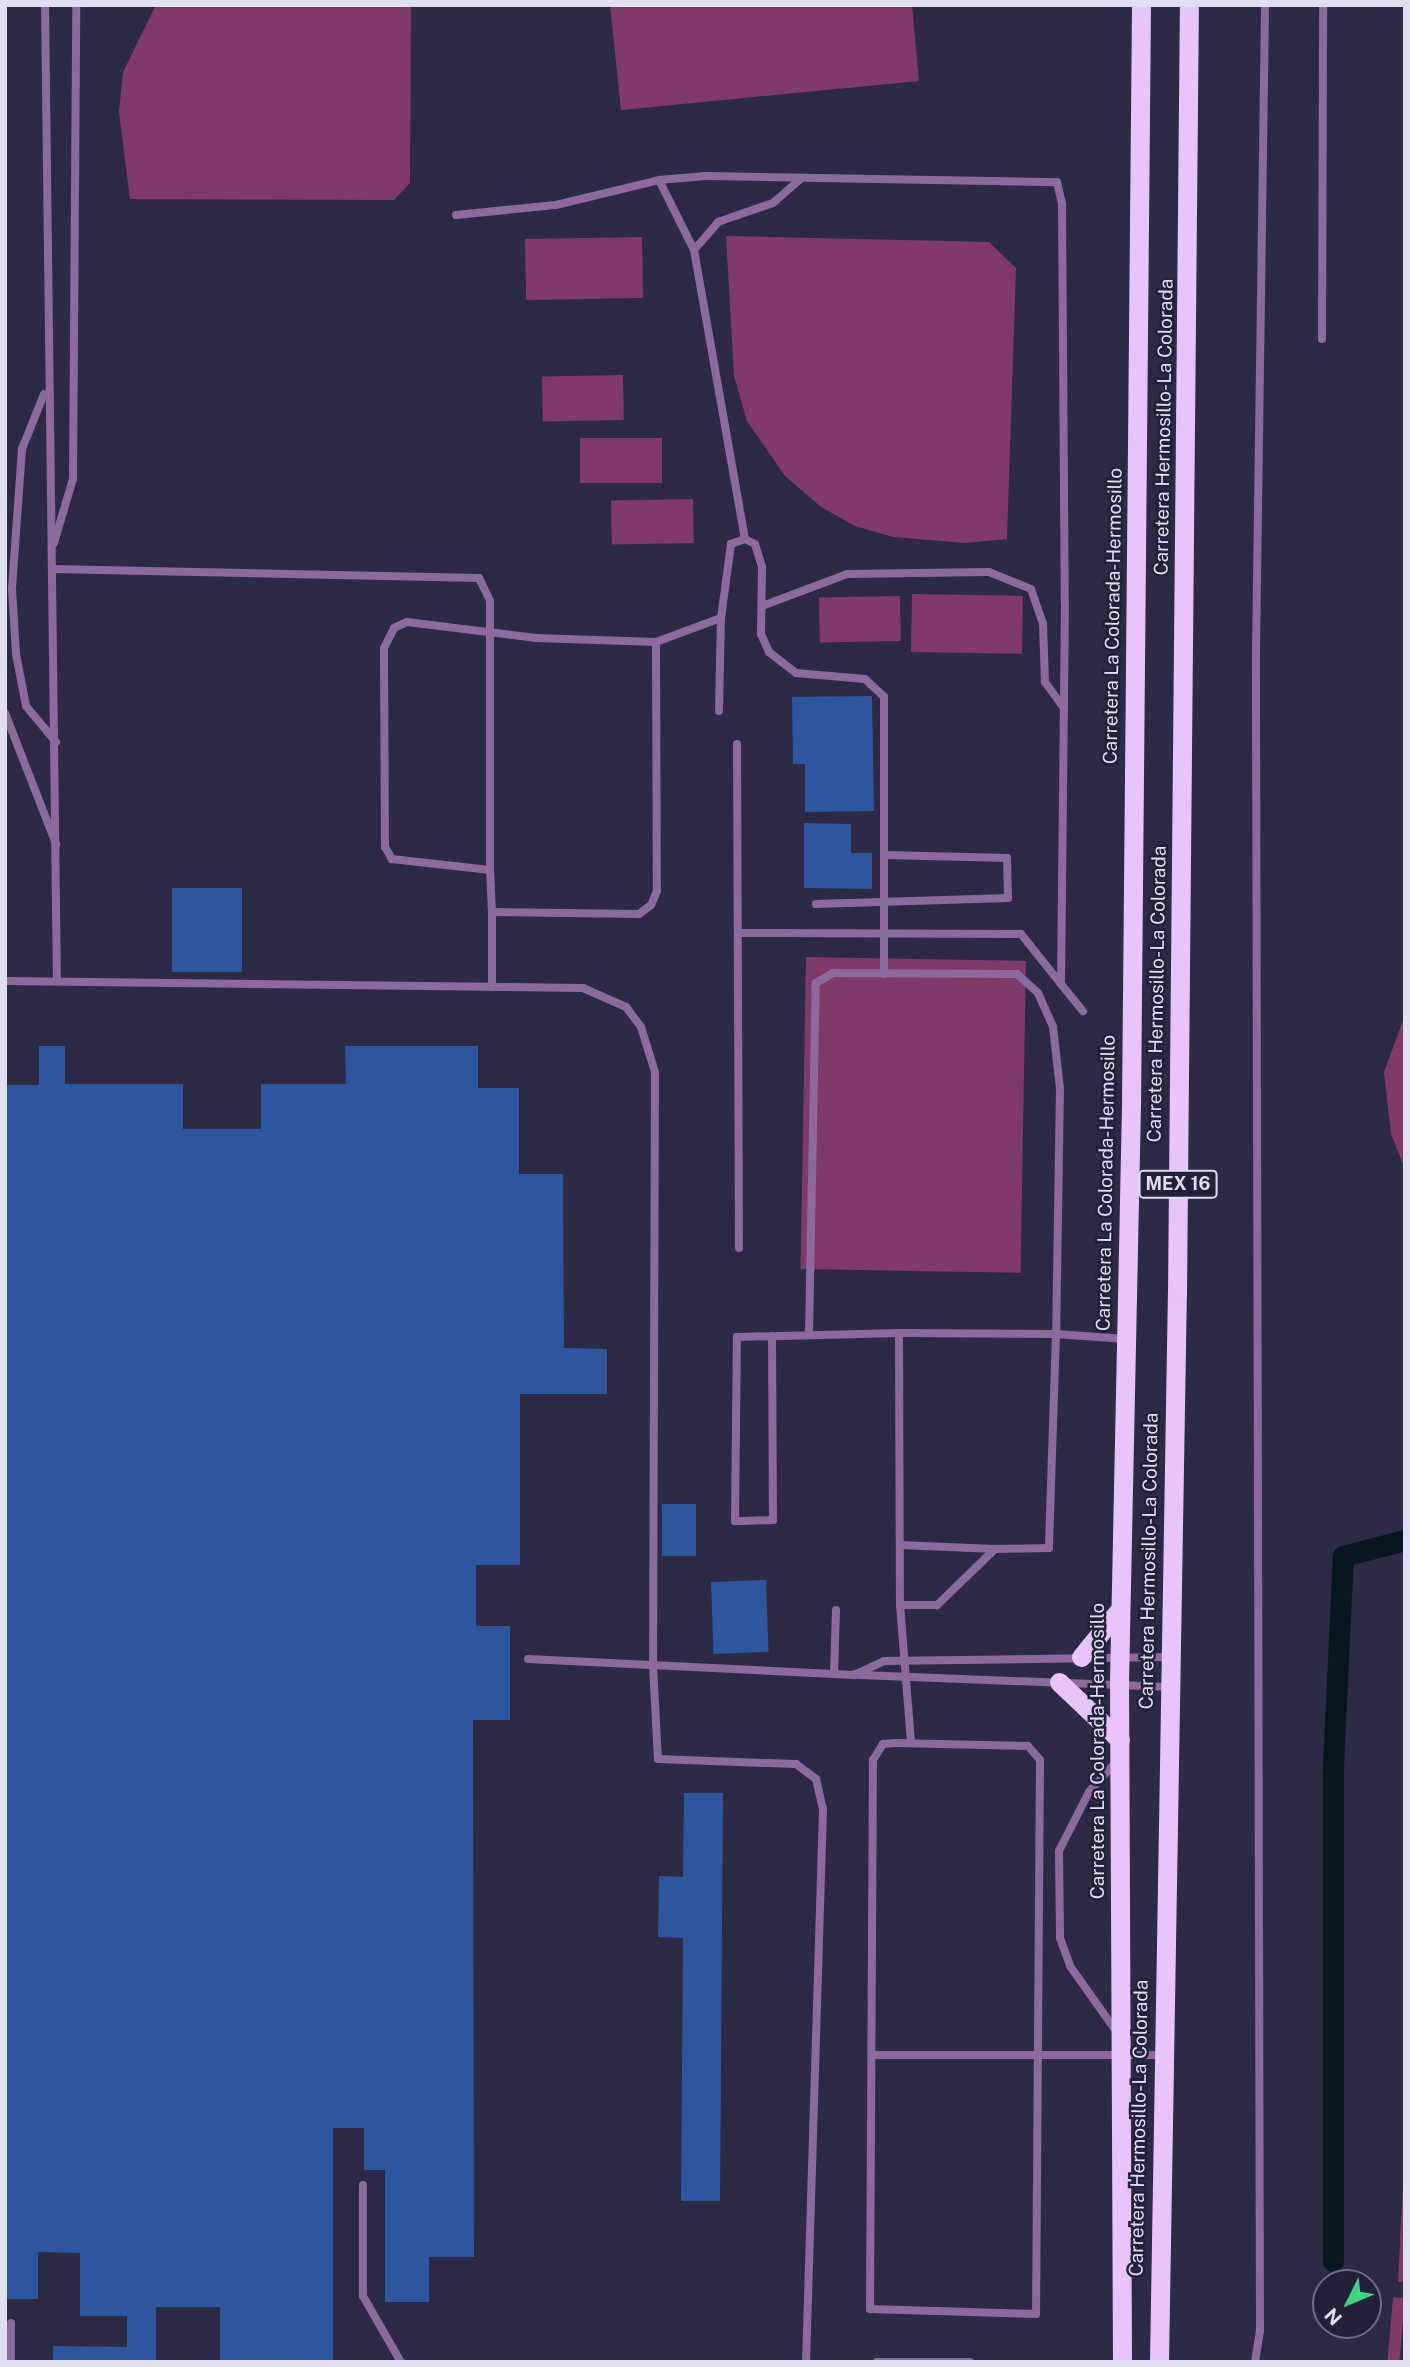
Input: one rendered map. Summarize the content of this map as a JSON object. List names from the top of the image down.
{
  "streets": {
    "highway": ["Carretera Hermosillo-La Colorada", "Carretera La Colorada-Hermosillo", "MEX 16"]
  },
  "north": "bottom left"
}
